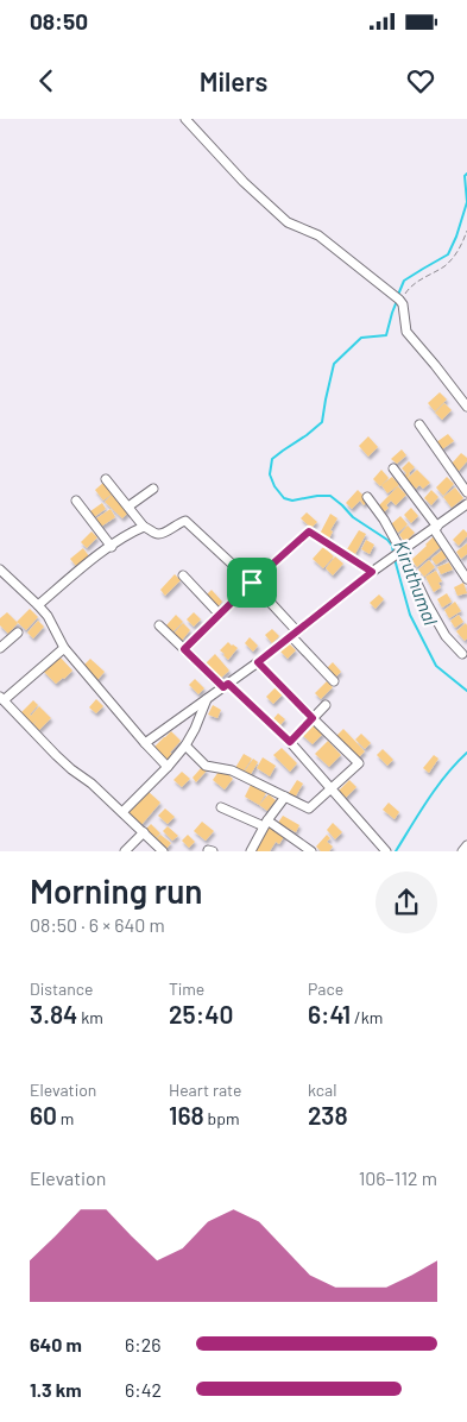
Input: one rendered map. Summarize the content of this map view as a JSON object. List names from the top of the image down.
{
  "water": ["Kiruthumal"],
  "page": {
    "status": "08:50",
    "header": "Milers",
    "heading": ["Morning run", "08:50 · 6 × 640 m"],
    "stats": [
      ["Distance", "3.84 km"],
      ["Time", "25:40"],
      ["Pace", "6:41 /km"],
      ["Elevation", "60 m"],
      ["Heart rate", "168 bpm"],
      ["kcal", "238"]
    ],
    "chart": ["Elevation", "106–112 m"],
    "list": [
      {
        "name": "640 m",
        "note": "6:26"
      },
      {
        "name": "1.3 km",
        "note": "6:42"
      }
    ]
  }
}
